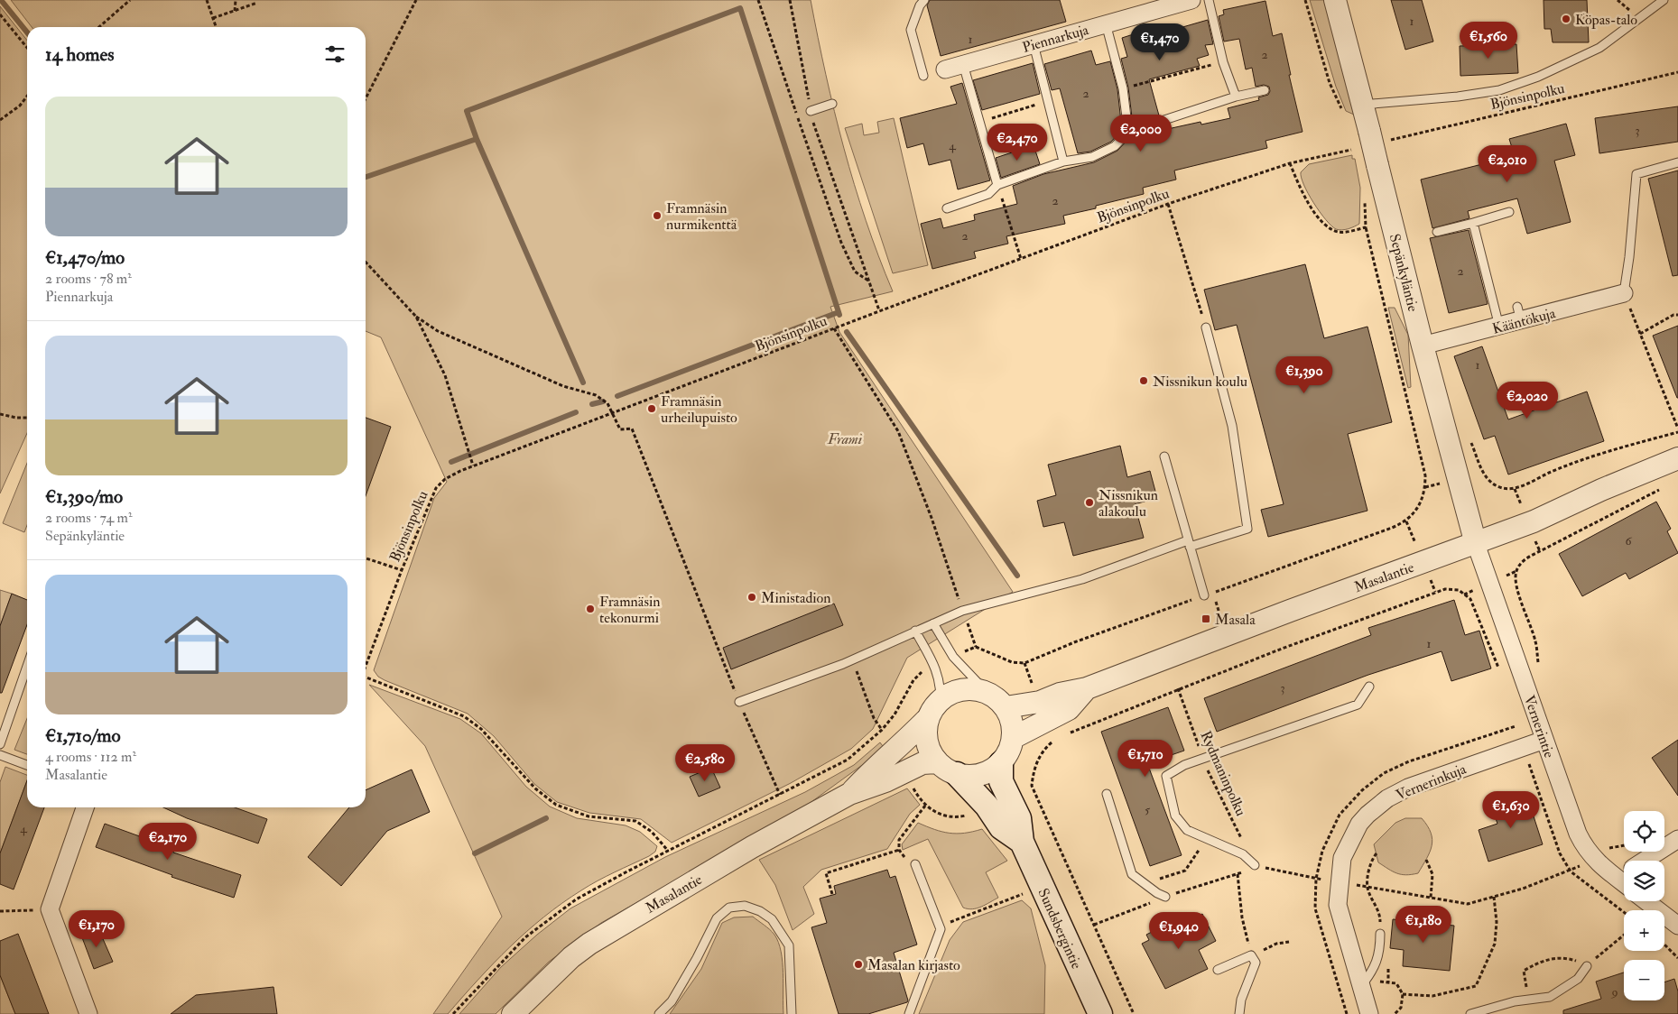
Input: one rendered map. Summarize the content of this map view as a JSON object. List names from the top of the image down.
{
  "streets": {
    "main road": ["Sundsbergintie"],
    "street": [
      "Piennarkuja",
      "Sepänkyläntie",
      "Kääntökuja",
      "Masalantie",
      "Vernerintie",
      "Vernerinkuja"
    ],
    "path": ["Bjönsinpolku", "Rydmaninpolku"]
  },
  "crossings": [
    ["Bjönsinpolku", "Sepänkyläntie"],
    ["Sepänkyläntie", "Kääntökuja"],
    ["Sepänkyläntie", "Masalantie"],
    ["Sepänkyläntie", "Vernerintie"],
    ["Masalantie", "Vernerintie"],
    ["Masalantie", "Sundsbergintie"],
    ["Vernerintie", "Vernerinkuja"]
  ],
  "parks": ["Frami"],
  "places": {
    "other": [
      "Köpas-talo",
      "Framnäsin nurmikenttä",
      "Nissnikun koulu",
      "Framnäsin urheilupuisto",
      "Nissnikun alakoulu",
      "Ministadion",
      "Framnäsin tekonurmi",
      "Masalan kirjasto"
    ],
    "transit": ["Masala"]
  },
  "house_numbers": [
    "1",
    "1",
    "2",
    "2",
    "3",
    "4",
    "2",
    "2",
    "2",
    "1",
    "6",
    "1",
    "3",
    "5",
    "4",
    "9"
  ],
  "page": {
    "price": [
      "€1,560",
      "€1,470",
      "€2,000",
      "€2,470",
      "€2,010",
      "€1,390",
      "€2,020",
      "€1,710",
      "€2,580",
      "€1,630",
      "€2,170",
      "€1,180",
      "€1,170",
      "€1,940"
    ],
    "heading": "14 homes",
    "list": [
      {
        "name": "€1,470/mo",
        "note": "2 rooms · 78 m² · Piennarkuja"
      },
      {
        "name": "€1,390/mo",
        "note": "2 rooms · 74 m² · Sepänkyläntie"
      },
      {
        "name": "€1,710/mo",
        "note": "4 rooms · 112 m² · Masalantie"
      }
    ],
    "map_buttons": ["+", "−"]
  }
}
